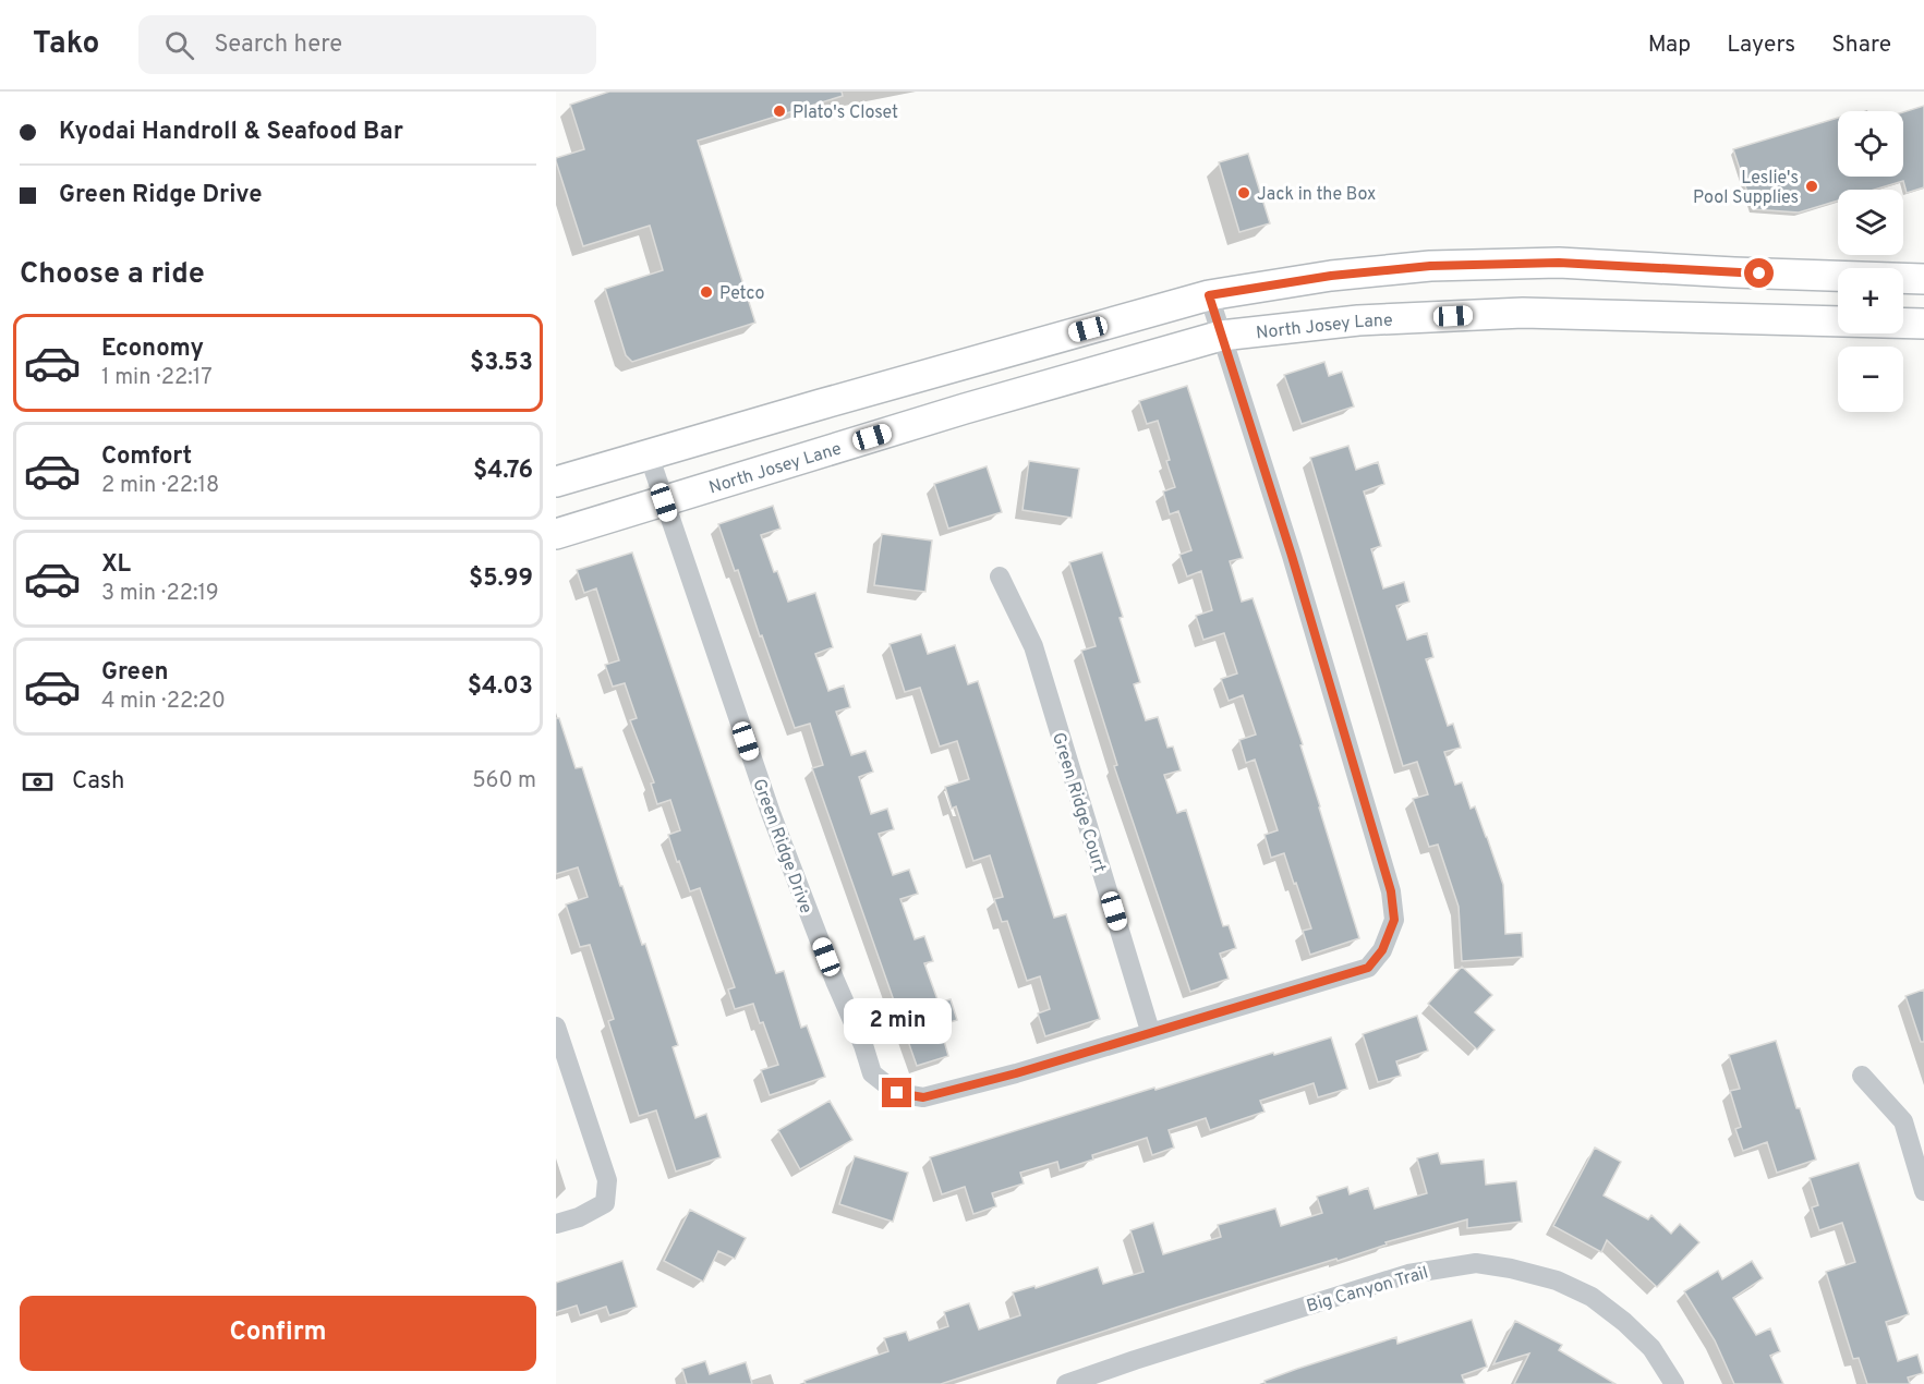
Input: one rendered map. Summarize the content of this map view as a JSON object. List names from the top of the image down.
{
  "streets": {
    "main road": ["North Josey Lane"],
    "street": ["Green Ridge Court", "Green Ridge Drive", "Big Canyon Trail"]
  },
  "crossings": [
    ["North Josey Lane", "Green Ridge Drive"],
    ["Green Ridge Court", "Green Ridge Drive"]
  ],
  "places": [
    "Plato's Closet",
    "Leslie's Pool Supplies",
    "Jack in the Box",
    "Petco"
  ],
  "page": {
    "header": "Tako",
    "search": "Search here",
    "nav": ["Map", "Layers", "Share"],
    "banner": ["Kyodai Handroll & Seafood Bar", "Green Ridge Drive"],
    "map_buttons": ["+", "−"],
    "heading": "Choose a ride",
    "list": [
      {
        "name": "Economy",
        "note": "1 min · 22:17",
        "value": "$3.53"
      },
      {
        "name": "Comfort",
        "note": "2 min · 22:18",
        "value": "$4.76"
      },
      {
        "name": "XL",
        "note": "3 min · 22:19",
        "value": "$5.99"
      },
      {
        "name": "Green",
        "note": "4 min · 22:20",
        "value": "$4.03"
      }
    ],
    "pay": ["Cash", "560 m"],
    "bubble": "2 min",
    "buttons": "Confirm"
  }
}
